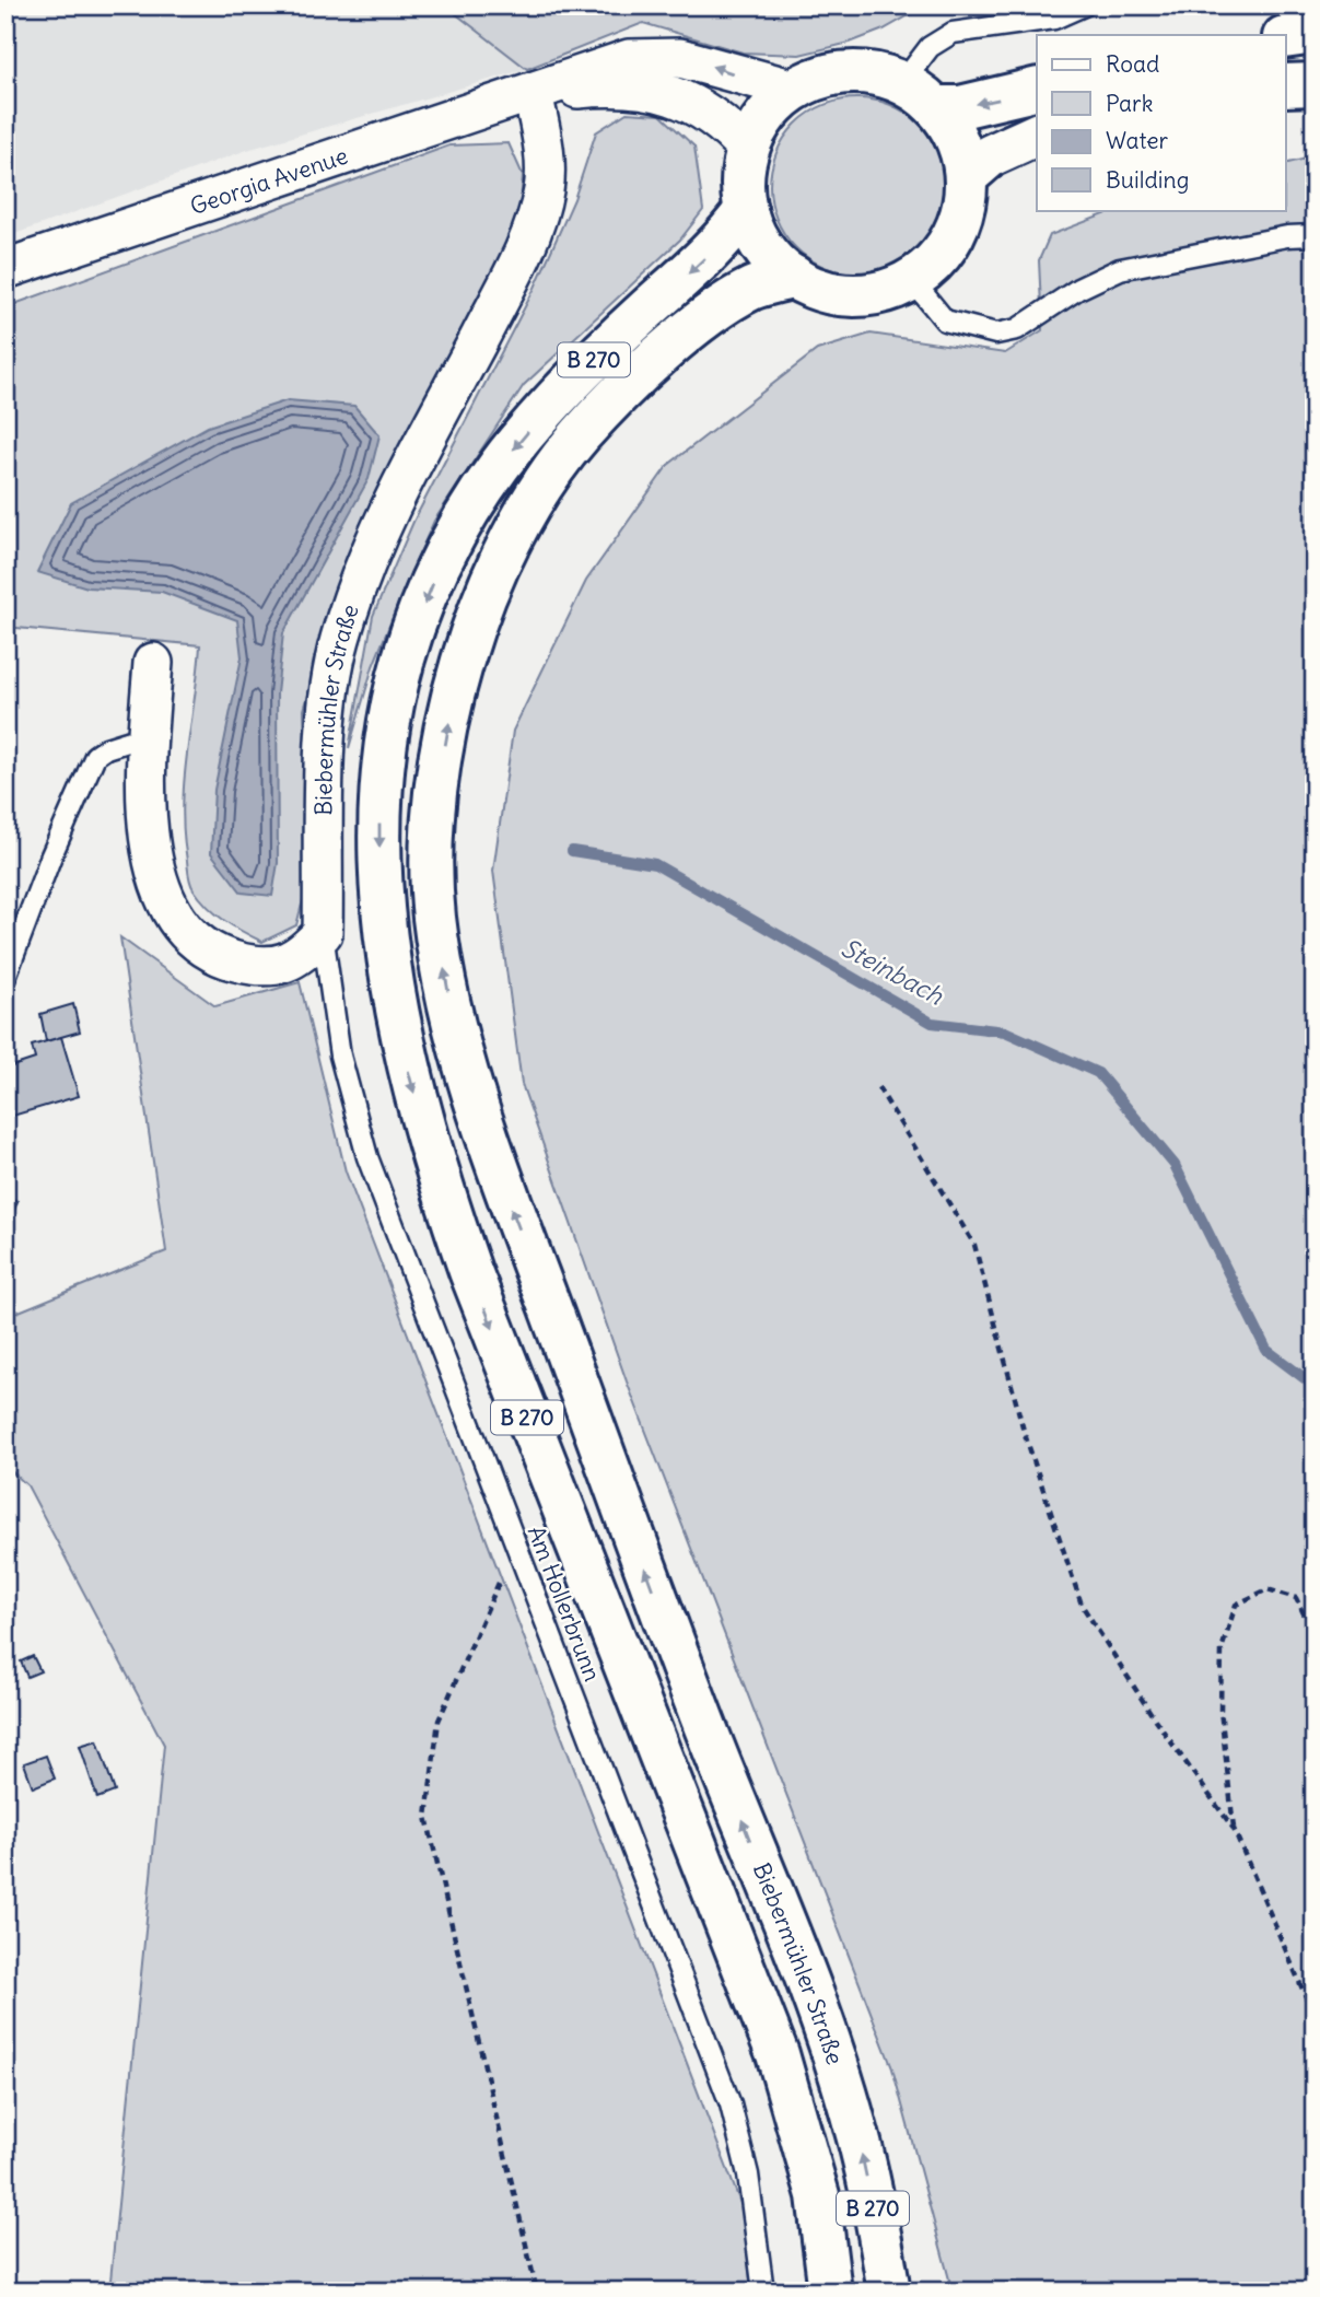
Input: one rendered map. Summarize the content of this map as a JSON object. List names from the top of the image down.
{
  "streets": {
    "main road": ["B 270", "Biebermühler Straße"],
    "street": ["Georgia Avenue"],
    "lane": ["Am Hollerbrunn"]
  },
  "crossings": [
    ["Georgia Avenue", "B 270"],
    ["Georgia Avenue", "Biebermühler Straße"],
    ["B 270", "Biebermühler Straße"],
    ["Biebermühler Straße", "Am Hollerbrunn"]
  ],
  "water": ["Steinbach"],
  "legend": [
    "Road",
    "Park",
    "Water",
    "Building"
  ]
}
